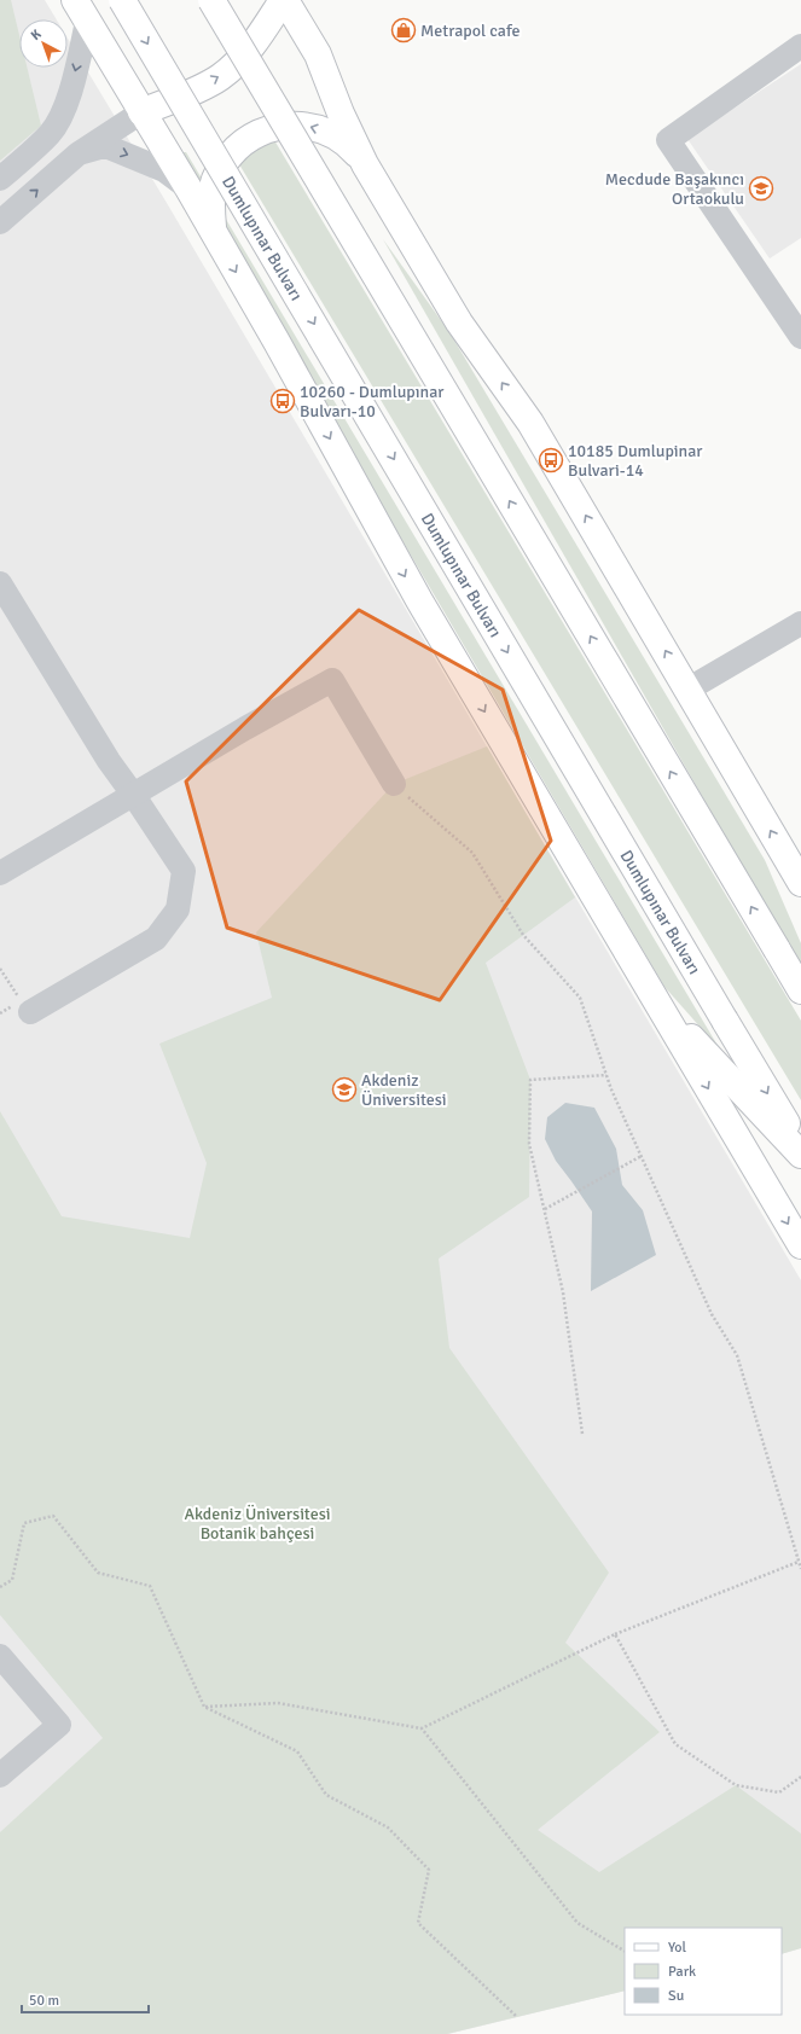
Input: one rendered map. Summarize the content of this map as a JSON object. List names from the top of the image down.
{
  "streets": {
    "main road": ["Dumlupınar Bulvarı"]
  },
  "parks": ["Akdeniz Üniversitesi Botanik bahçesi"],
  "places": {
    "shop": ["Metrapol cafe"],
    "school or university": ["Mecdude Başakıncı Ortaokulu", "Akdeniz Üniversitesi"],
    "bus stop": ["10260 - Dumlupınar Bulvarı-10", "10185 Dumlupinar Bulvari-14"]
  },
  "legend": ["Yol", "Park", "Su"],
  "scale_bar": "50 m",
  "north": "top left"
}
